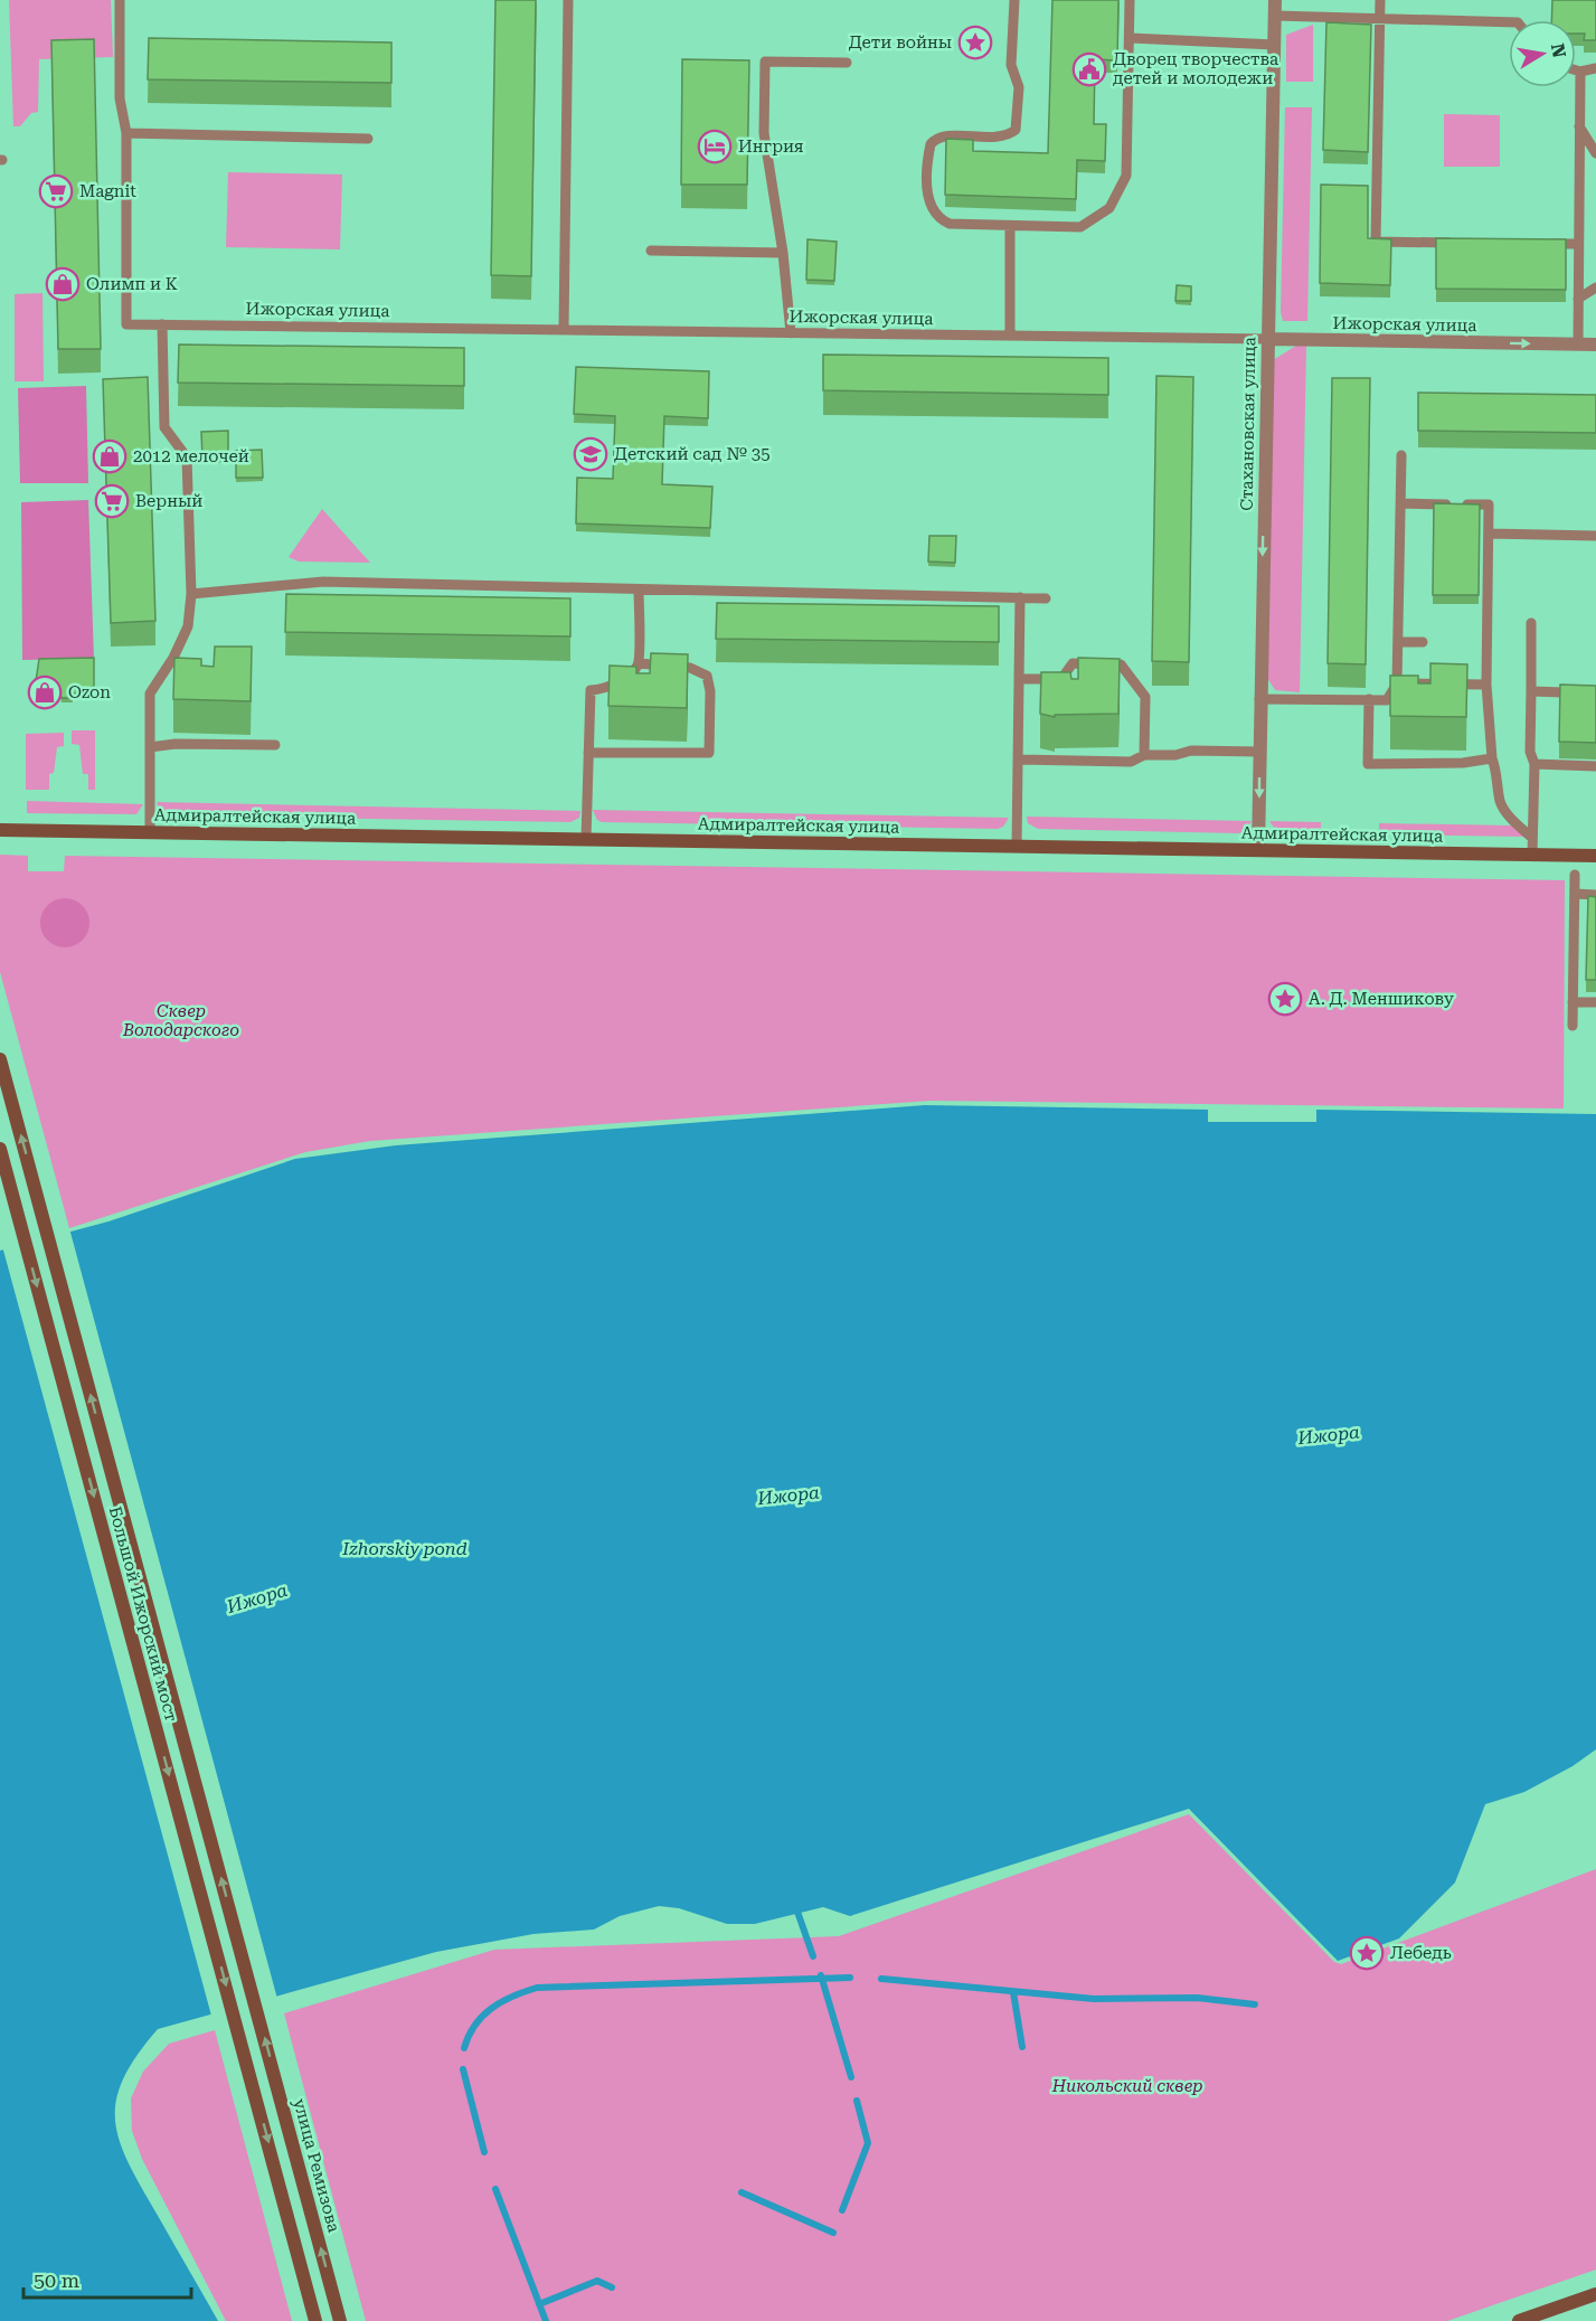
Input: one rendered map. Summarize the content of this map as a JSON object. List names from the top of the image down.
{
  "streets": {
    "main road": ["Адмиралтейская улица", "Большой Ижорский мост", "улица Ремизова"],
    "street": ["Ижорская улица", "Стахановская улица"]
  },
  "crossings": [
    ["Ижорская улица", "Стахановская улица"],
    ["Стахановская улица", "Адмиралтейская улица"],
    ["Большой Ижорский мост", "улица Ремизова"]
  ],
  "one_way": ["Стахановская улица", "улица Ремизова"],
  "water": ["Ижора", "Izhorskiy pond"],
  "parks": ["Сквер Володарского", "Никольский сквер"],
  "places": {
    "place": ["Дети войны", "А. Д. Меншикову", "Лебедь"],
    "public building": ["Дворец творчества детей и молодежи"],
    "hotel": ["Ингрия"],
    "supermarket": ["Magnit", "Верный"],
    "shop": ["Олимп и К", "2012 мелочей", "Ozon"],
    "school or university": ["Детский сад № 35"]
  },
  "scale_bar": "50 m",
  "north": "right"
}
